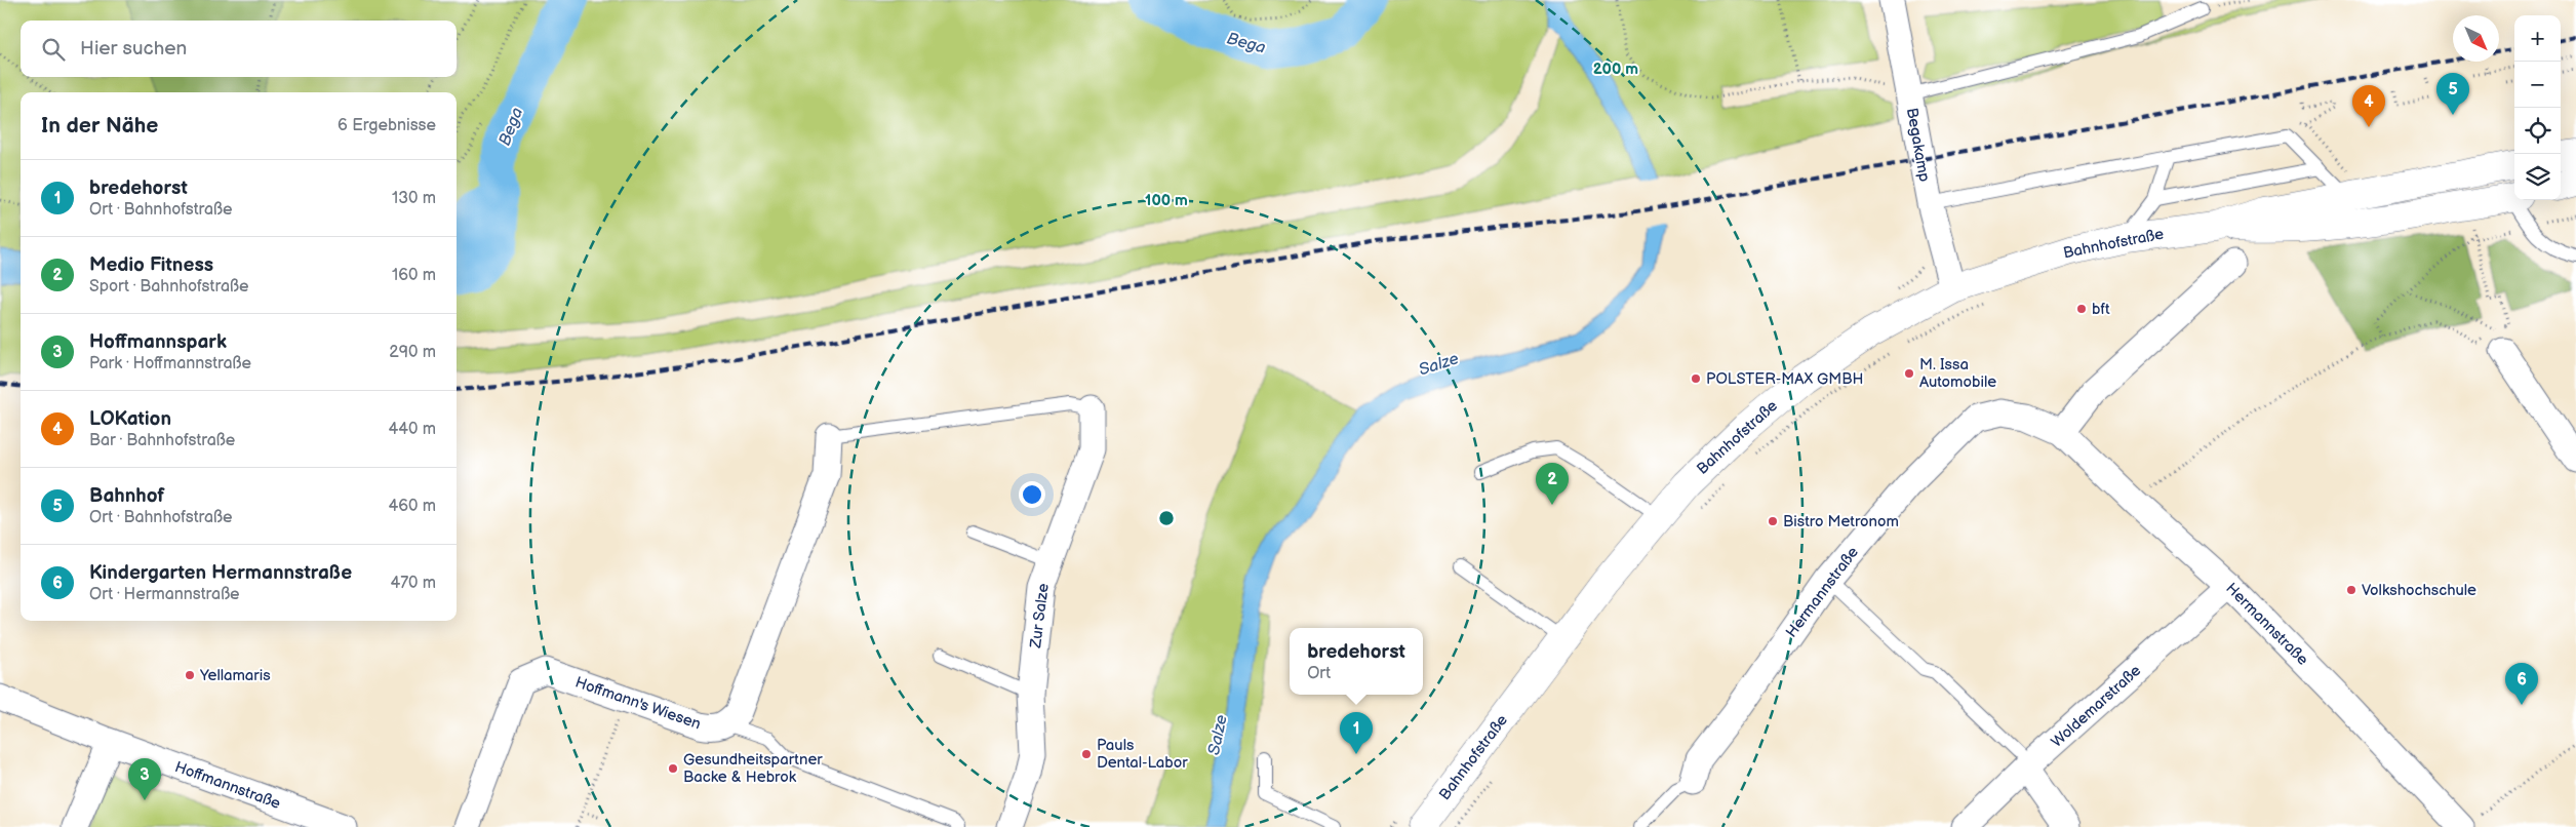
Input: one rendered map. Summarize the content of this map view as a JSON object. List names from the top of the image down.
{
  "streets": {
    "main road": ["Bahnhofstraße"],
    "street": [
      "Begakamp",
      "Hermannstraße",
      "Zur Salze",
      "Hoffmann's Wiesen",
      "Woldemarstraße",
      "Hoffmannstraße"
    ]
  },
  "crossings": [
    ["Begakamp", "Bahnhofstraße"],
    ["Hermannstraße", "Woldemarstraße"]
  ],
  "water": ["Bega", "Salze"],
  "places": [
    "bft",
    "M. Issa Automobile",
    "POLSTER-MAX GMBH",
    "Bistro Metronom",
    "Volkshochschule",
    "Yellamaris",
    "Pauls Dental-Labor",
    "Gesundheitspartner Backe & Hebrok"
  ],
  "north": "bottom right",
  "page": {
    "map_buttons": ["+", "−"],
    "search": "Hier suchen",
    "pins": [
      "5",
      "4",
      "2",
      "6",
      "1",
      "3"
    ],
    "heading": ["In der Nähe", "6 Ergebnisse"],
    "list": [
      {
        "mark": "1",
        "name": "bredehorst",
        "note": "Ort · Bahnhofstraße",
        "value": "130 m"
      },
      {
        "mark": "2",
        "name": "Medio Fitness",
        "note": "Sport · Bahnhofstraße",
        "value": "160 m"
      },
      {
        "mark": "3",
        "name": "Hoffmannspark",
        "note": "Park · Hoffmannstraße",
        "value": "290 m"
      },
      {
        "mark": "4",
        "name": "LOKation",
        "note": "Bar · Bahnhofstraße",
        "value": "440 m"
      },
      {
        "mark": "5",
        "name": "Bahnhof",
        "note": "Ort · Bahnhofstraße",
        "value": "460 m"
      },
      {
        "mark": "6",
        "name": "Kindergarten Hermannstraße",
        "note": "Ort · Hermannstraße",
        "value": "470 m"
      }
    ],
    "popup": ["bredehorst", "Ort"]
  },
  "rings": ["200 m", "100 m"]
}
